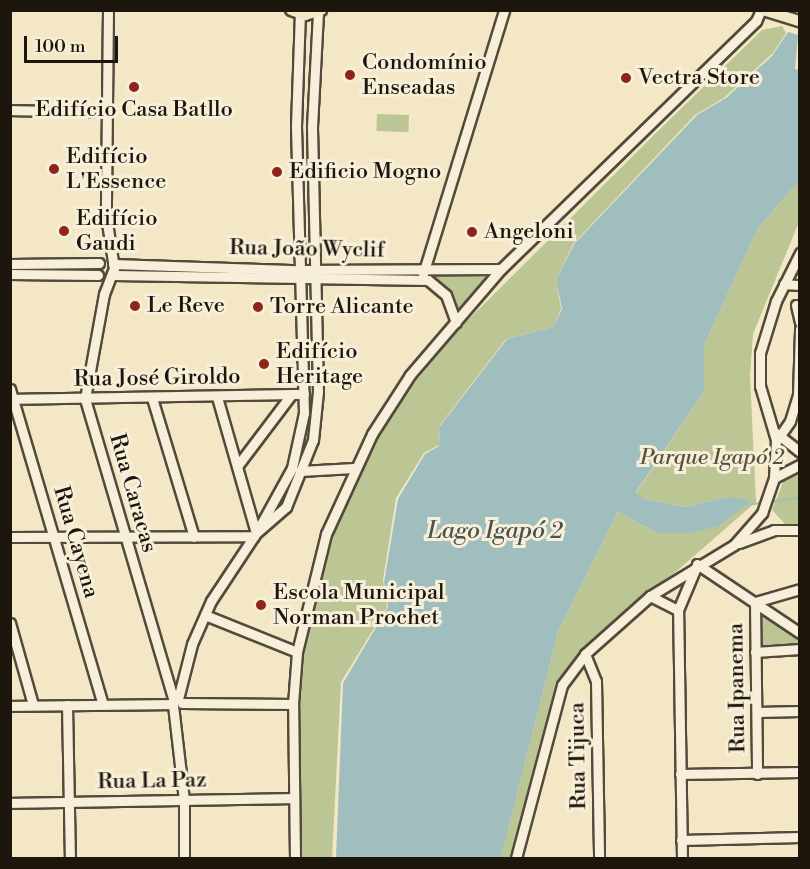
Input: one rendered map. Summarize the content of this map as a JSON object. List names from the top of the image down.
{
  "streets": {
    "street": [
      "Rua João Wyclif",
      "Rua José Giroldo",
      "Rua Caracas",
      "Rua Cayena",
      "Rua Ipanema",
      "Rua Tijuca",
      "Rua La Paz"
    ]
  },
  "crossings": [
    ["Rua João Wyclif", "Rua Caracas"],
    ["Rua José Giroldo", "Rua Caracas"],
    ["Rua José Giroldo", "Rua Cayena"],
    ["Rua Caracas", "Rua La Paz"]
  ],
  "water": ["Lago Igapó 2"],
  "parks": ["Parque Igapó 2"],
  "places": [
    "Condomínio Enseadas",
    "Vectra Store",
    "Edifício Casa Batllo",
    "Edifício L'Essence",
    "Edificio Mogno",
    "Edifício Gaudi",
    "Angeloni",
    "Le Reve",
    "Torre Alicante",
    "Edifício Heritage",
    "Escola Municipal Norman Prochet"
  ],
  "scale_bar": "100 m"
}
